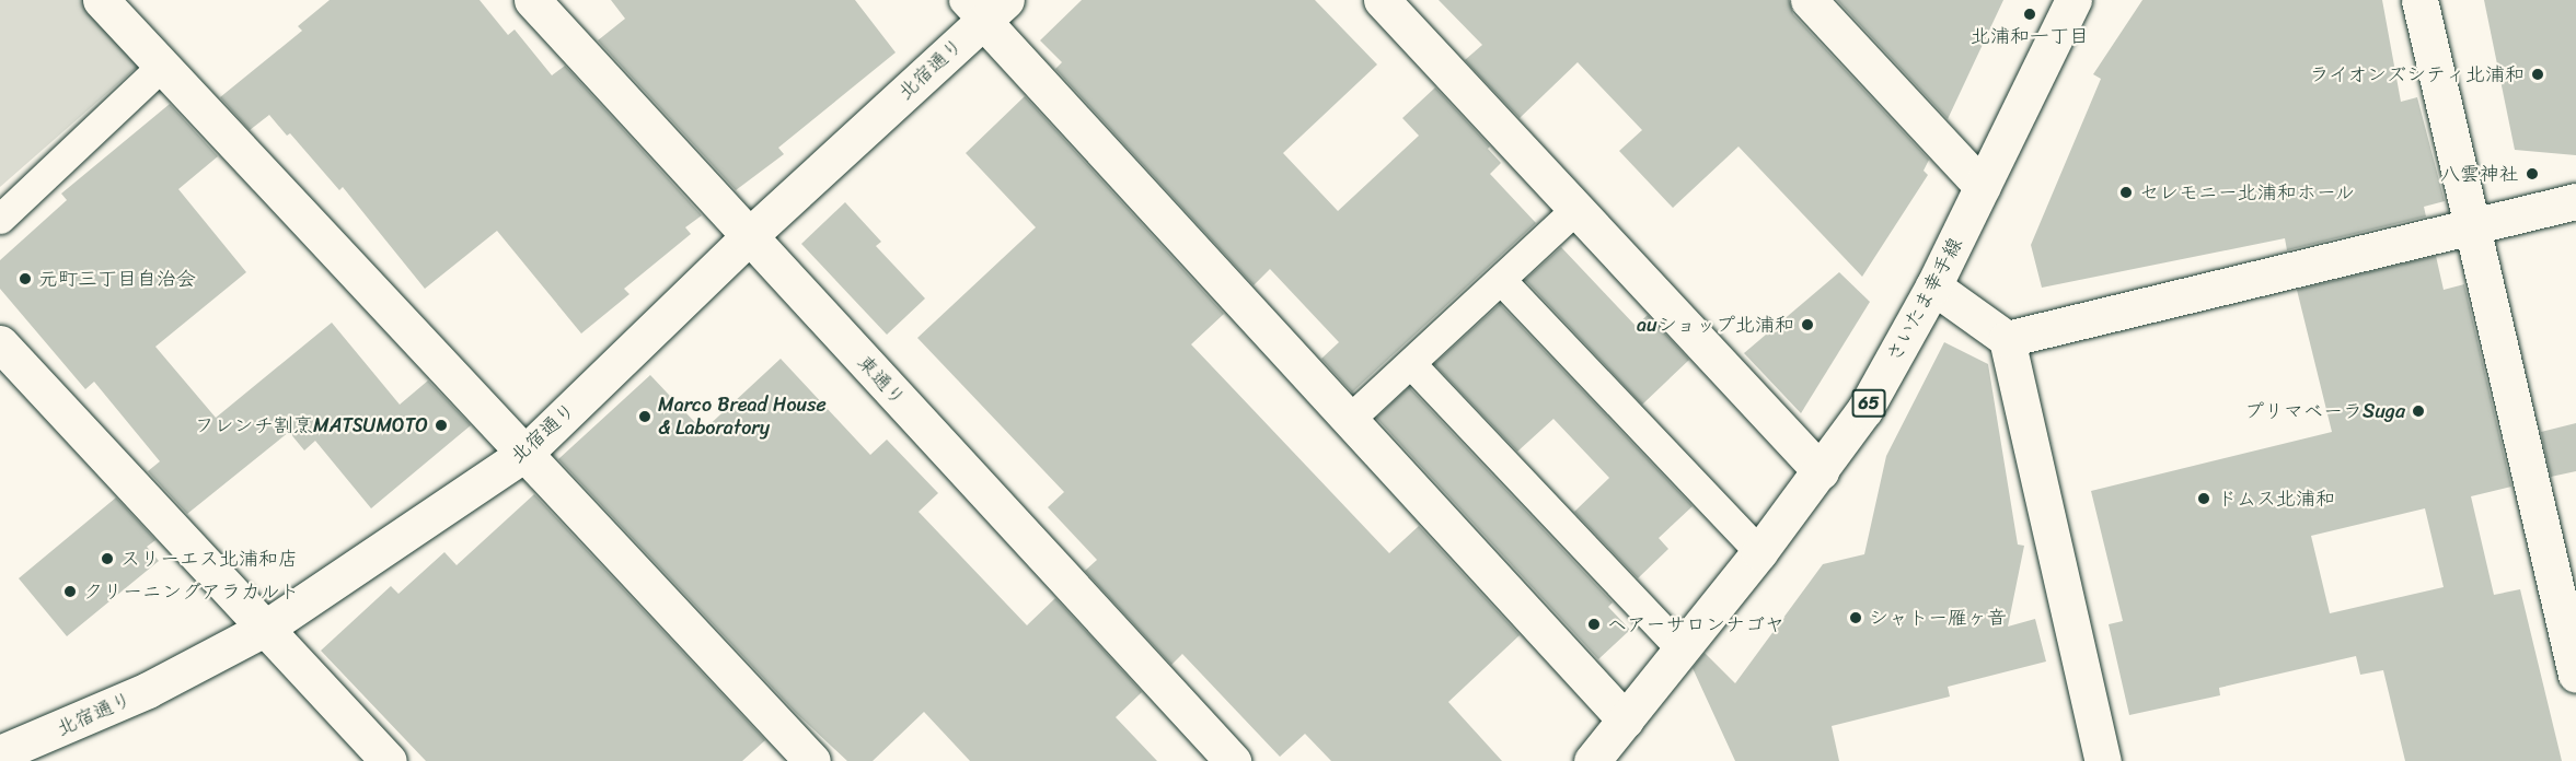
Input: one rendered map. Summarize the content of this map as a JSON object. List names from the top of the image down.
{
  "streets": {
    "street": [
      "北宿通り",
      "さいたま幸手線",
      "東通り",
      "65"
    ]
  },
  "crossings": [
    ["北宿通り", "東通り"]
  ],
  "places": [
    "北浦和一丁目",
    "ライオンズシティ北浦和",
    "八雲神社",
    "セレモニー北浦和ホール",
    "元町三丁目自治会",
    "auショップ北浦和",
    "プリマベーラSuga",
    "Marco Bread House & Laboratory",
    "フレンチ割烹MATSUMOTO",
    "ドムス北浦和",
    "スリーエス北浦和店",
    "クリーニングアラカルト",
    "シャトー雁ヶ音",
    "ヘアーサロンナゴヤ"
  ]
}
